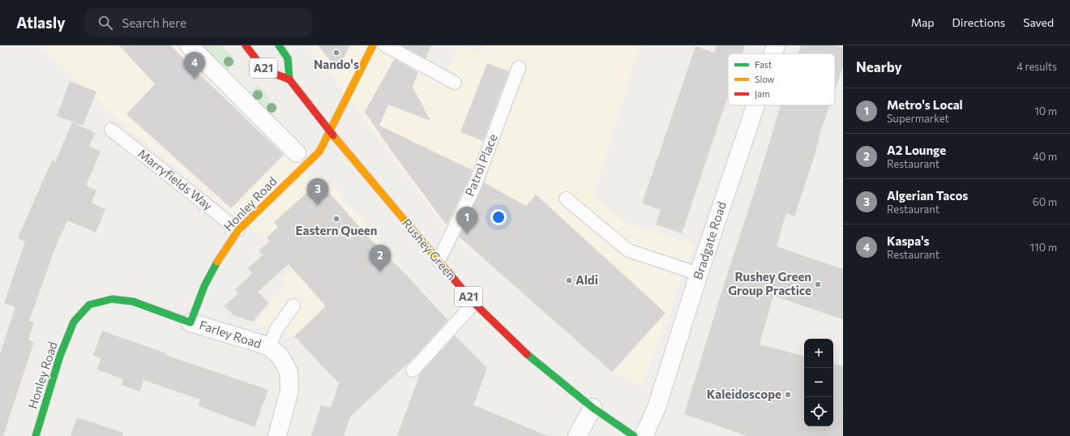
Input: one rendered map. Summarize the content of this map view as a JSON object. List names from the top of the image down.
{
  "streets": {
    "main road": ["A21", "Honley Road", "Rushey Green"],
    "street": ["Bradgate Road", "Farley Road"],
    "lane": ["Patrol Place", "Marryfields Way"]
  },
  "crossings": [
    ["A21", "Rushey Green"],
    ["Patrol Place", "Rushey Green"],
    ["Marryfields Way", "Honley Road"],
    ["Honley Road", "Rushey Green"],
    ["Honley Road", "Farley Road"]
  ],
  "places": [
    "Nando's",
    "Eastern Queen",
    "Aldi",
    "Rushey Green Group Practice",
    "Kaleidoscope"
  ],
  "legend": ["Fast", "Slow", "Jam"],
  "page": {
    "header": "Atlasly",
    "search": "Search here",
    "nav": ["Map", "Directions", "Saved"],
    "heading": ["Nearby", "4 results"],
    "pins": [
      "4",
      "3",
      "1",
      "2"
    ],
    "list": [
      {
        "mark": "1",
        "name": "Metro's Local",
        "note": "Supermarket",
        "value": "10 m"
      },
      {
        "mark": "2",
        "name": "A2 Lounge",
        "note": "Restaurant",
        "value": "40 m"
      },
      {
        "mark": "3",
        "name": "Algerian Tacos",
        "note": "Restaurant",
        "value": "60 m"
      },
      {
        "mark": "4",
        "name": "Kaspa's",
        "note": "Restaurant",
        "value": "110 m"
      }
    ],
    "map_buttons": ["+", "−"]
  }
}
